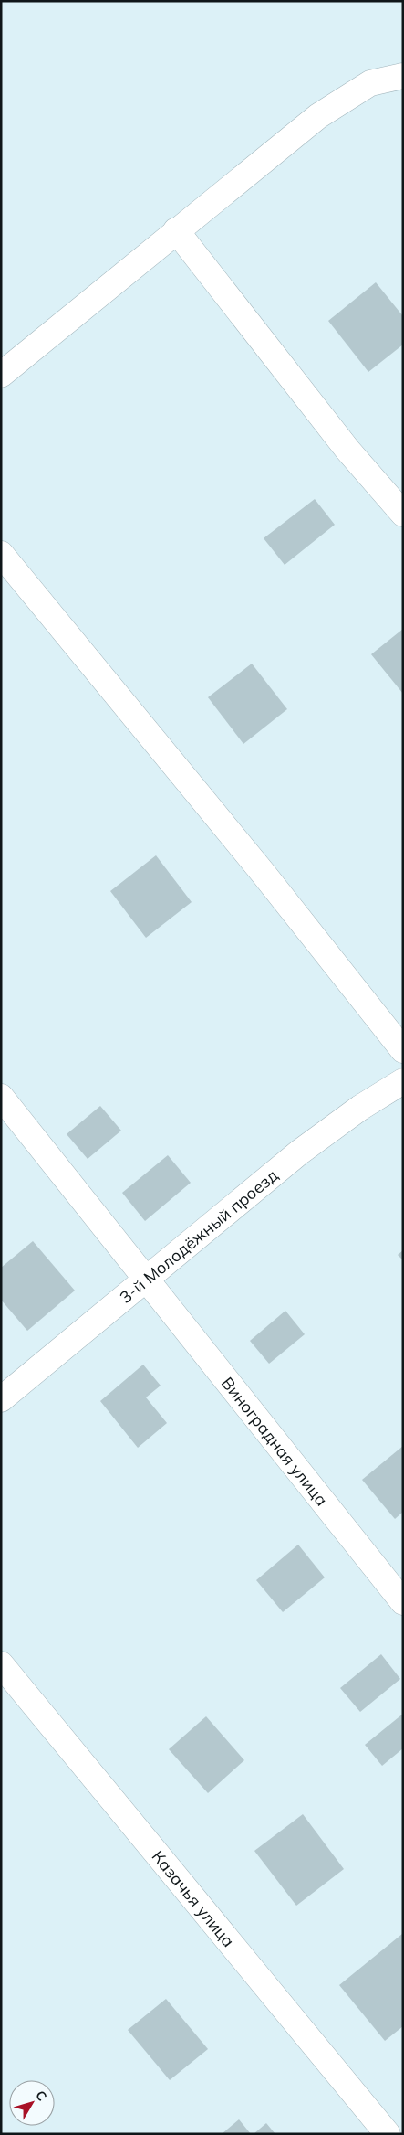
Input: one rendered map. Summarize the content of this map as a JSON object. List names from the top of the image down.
{
  "streets": {
    "street": ["3-й Молодёжный проезд", "Виноградная улица", "Казачья улица"]
  },
  "crossings": [
    ["3-й Молодёжный проезд", "Виноградная улица"]
  ],
  "north": "top right"
}
